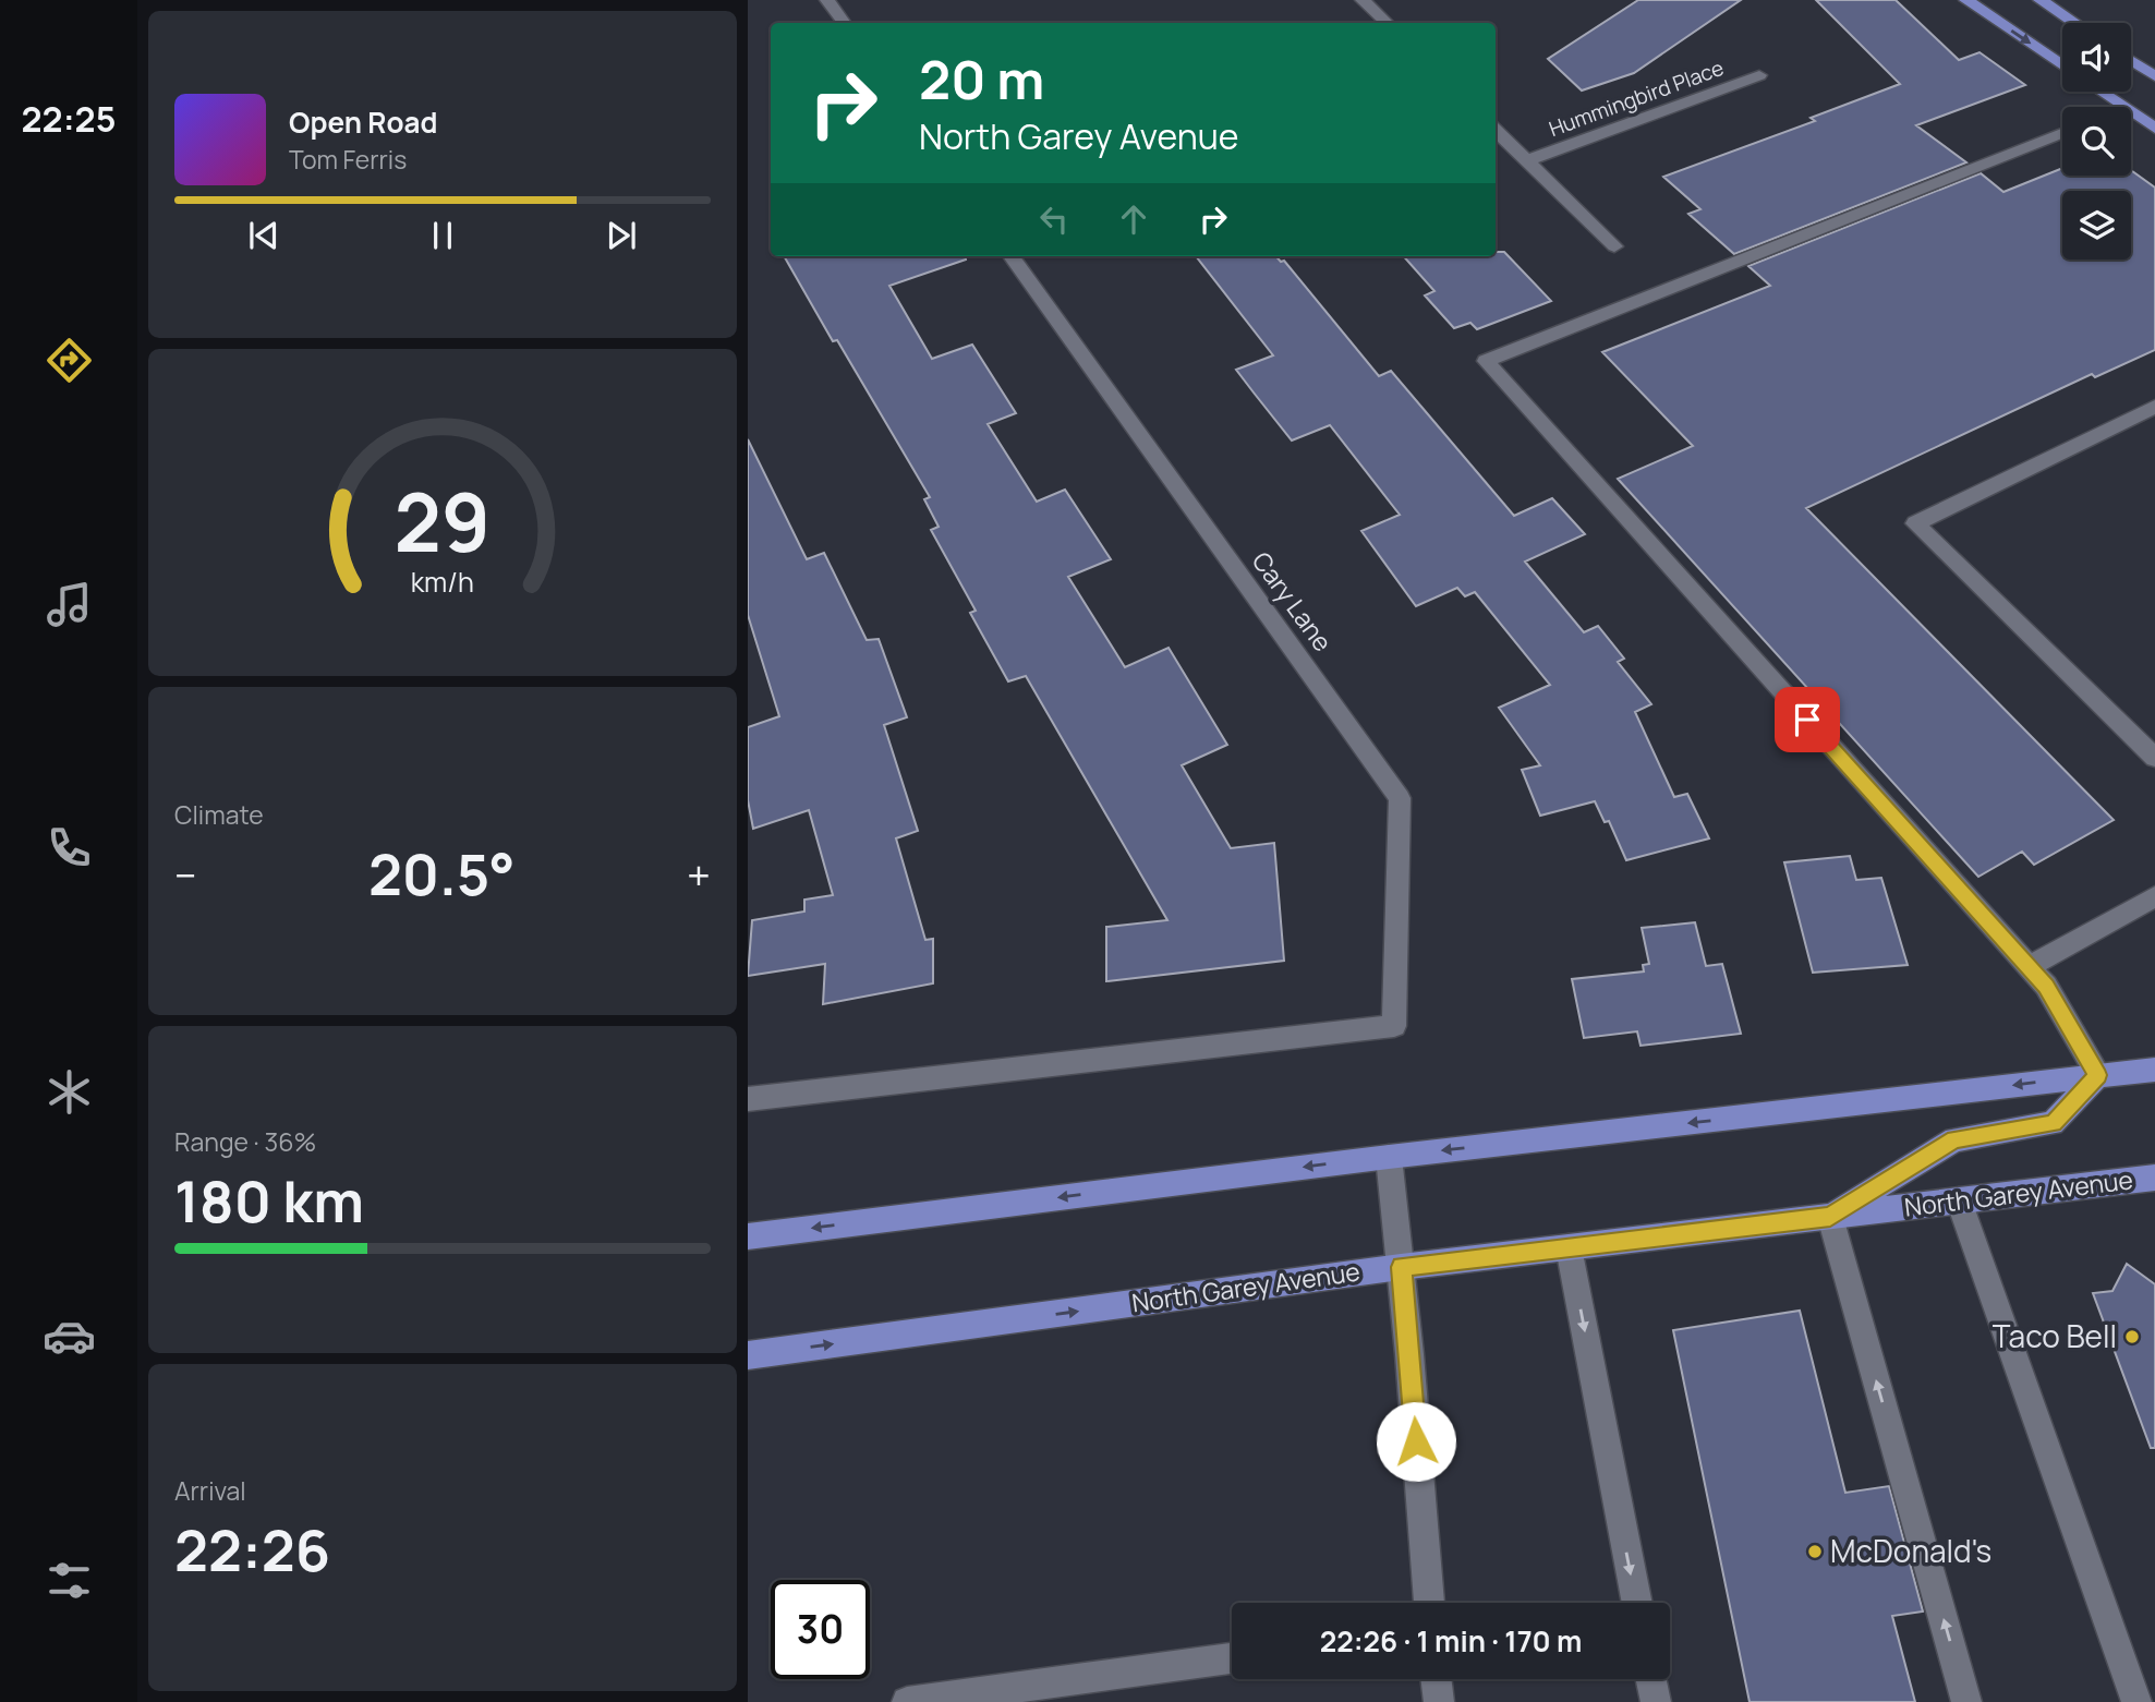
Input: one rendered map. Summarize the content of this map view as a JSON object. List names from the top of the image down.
{
  "streets": {
    "main road": ["North Garey Avenue"],
    "street": ["Hummingbird Place", "Cary Lane"]
  },
  "places": ["Taco Bell", "McDonald's"],
  "page": {
    "tabs": "22:25",
    "turn": ["20 m", "North Garey Avenue"],
    "song": ["Open Road", "Tom Ferris"],
    "tile": [
      "Climate",
      ["Range · 36%", "180 km"],
      ["Arrival", "22:26"]
    ],
    "heat": ["−", "20.5°", "+"],
    "limit": "30",
    "trip": "22:26 · 1 min · 170 m",
    "gauge": ["29", "km/h"]
  }
}
